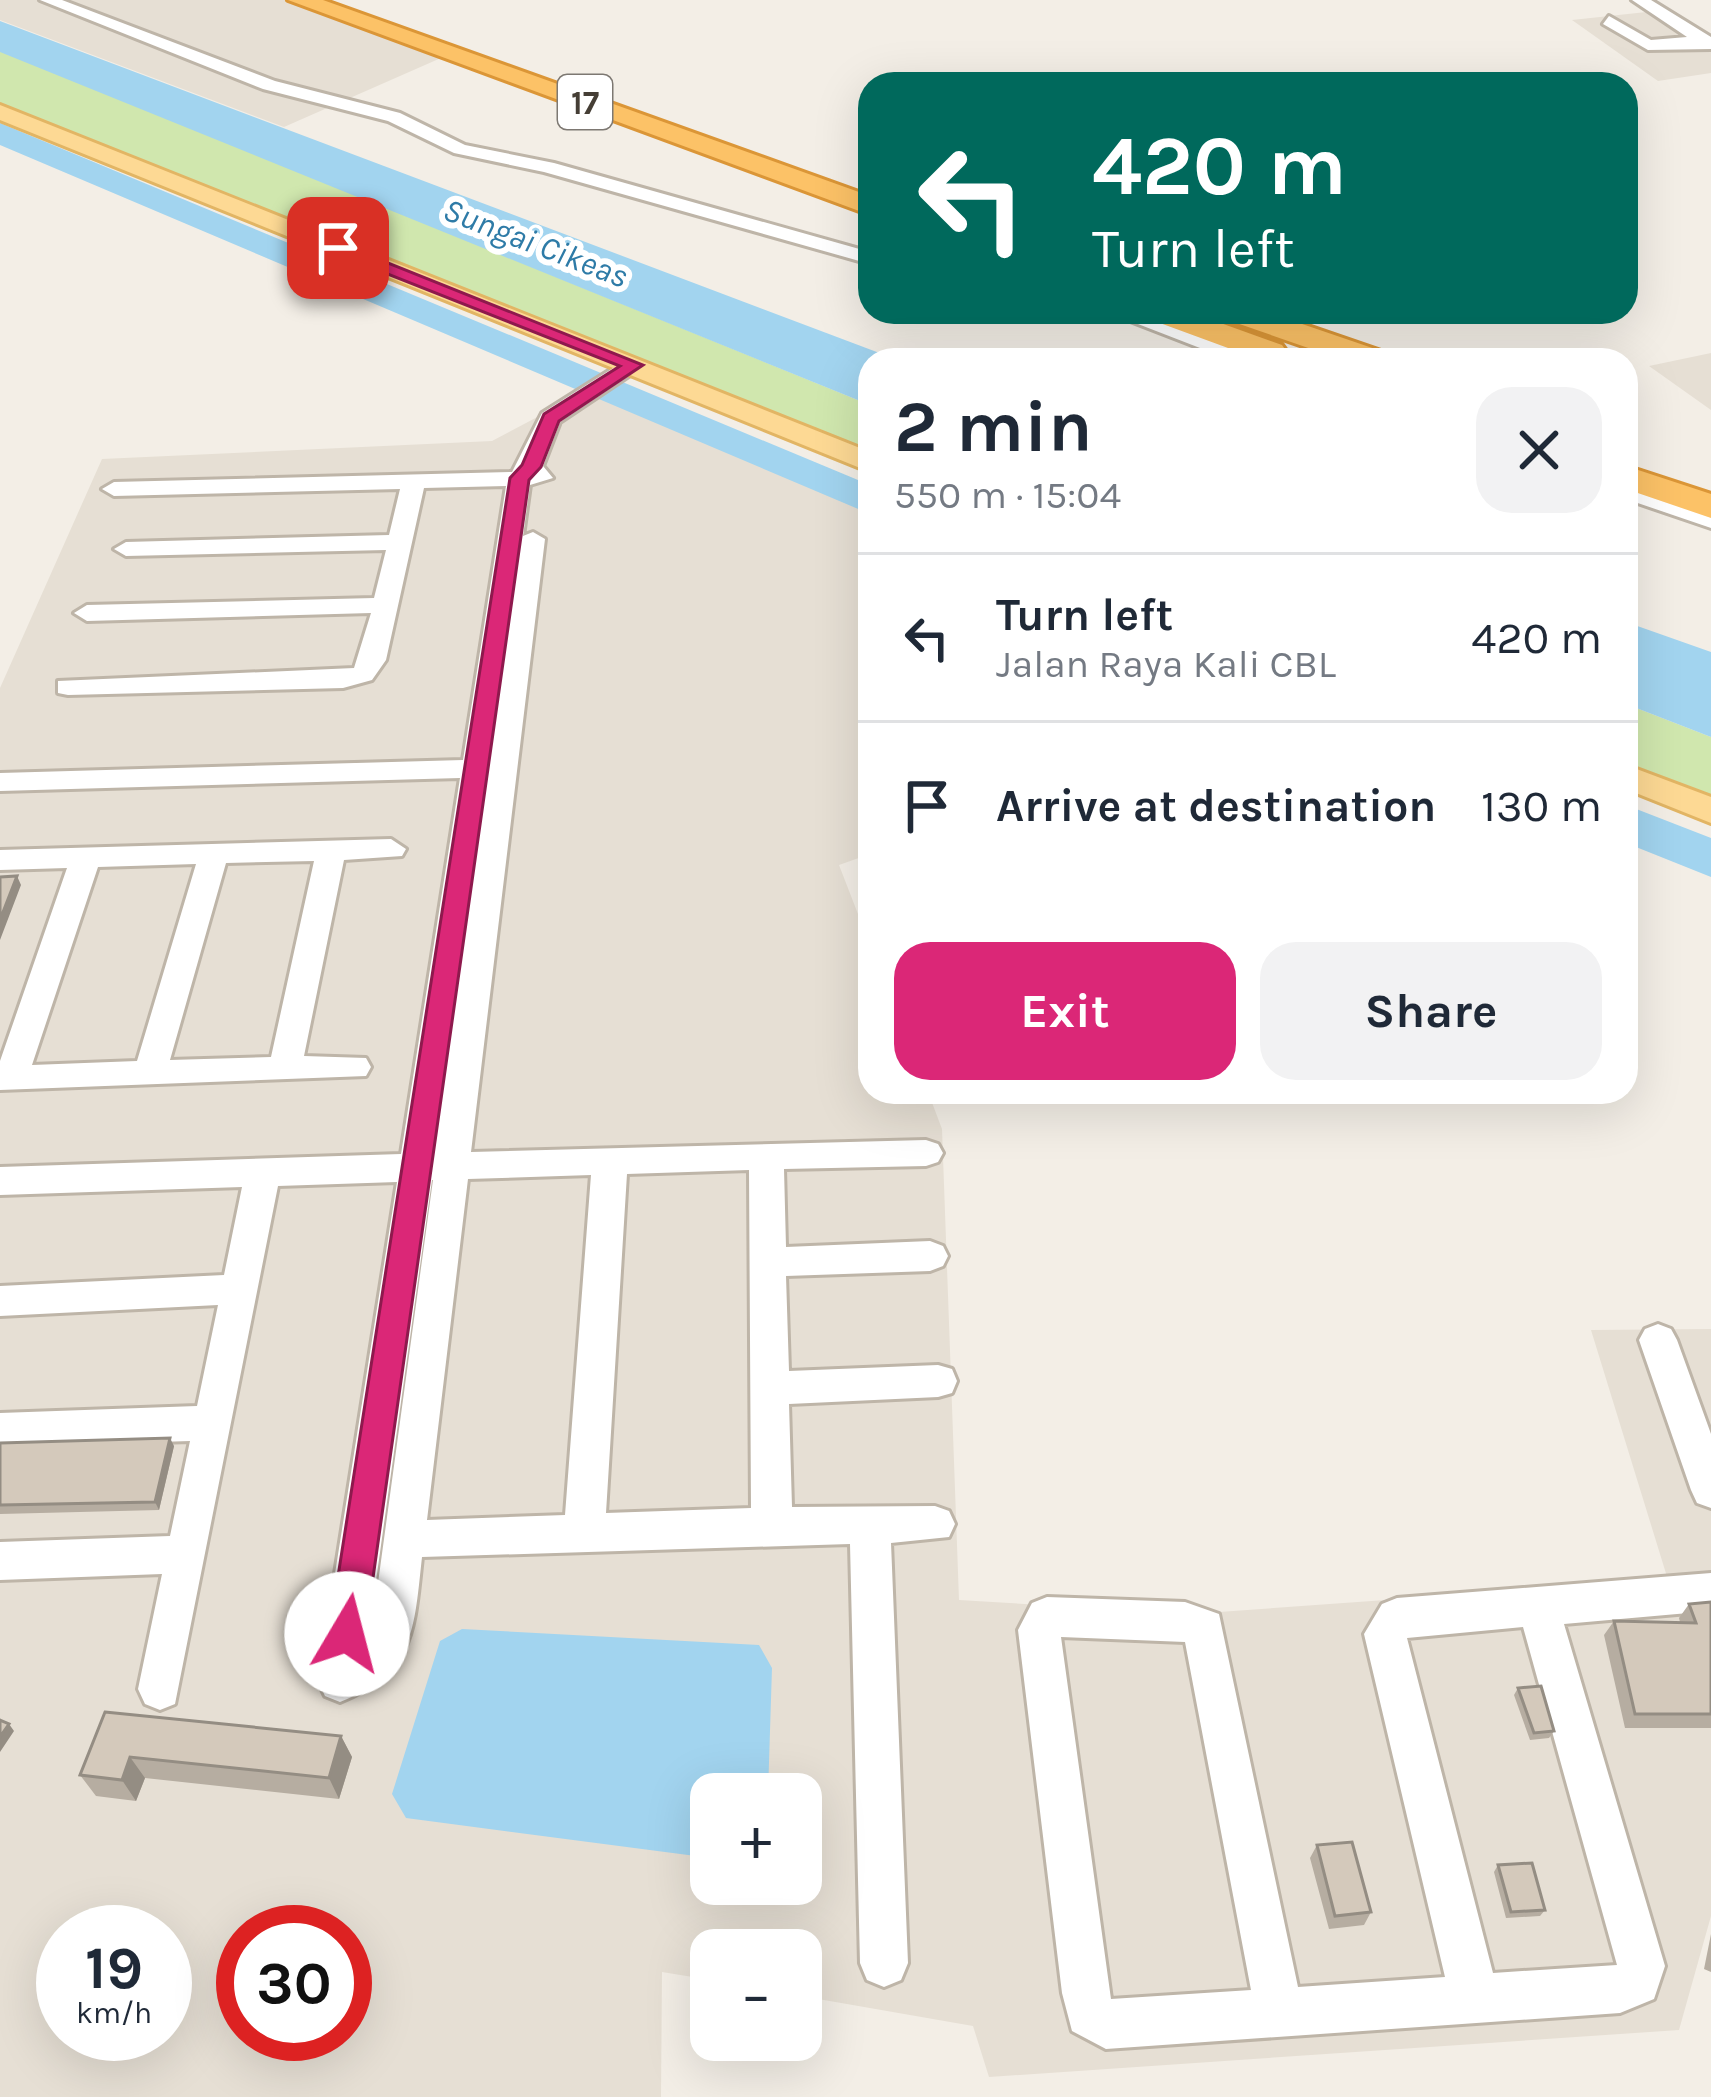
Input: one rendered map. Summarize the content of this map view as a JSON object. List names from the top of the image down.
{
  "streets": {
    "highway": ["17"]
  },
  "water": ["Sungai Cikeas"],
  "page": {
    "turn": ["420 m", "Turn left"],
    "heading": ["2 min", "550 m · 15:04"],
    "list": [
      {
        "name": "Turn left",
        "note": "Jalan Raya Kali CBL",
        "value": "420 m"
      },
      {
        "name": "Arrive at destination",
        "value": "130 m"
      }
    ],
    "buttons": ["Exit", "Share"],
    "map_buttons": ["+", "−"],
    "speed": "19 km/h",
    "limit": "30"
  }
}
